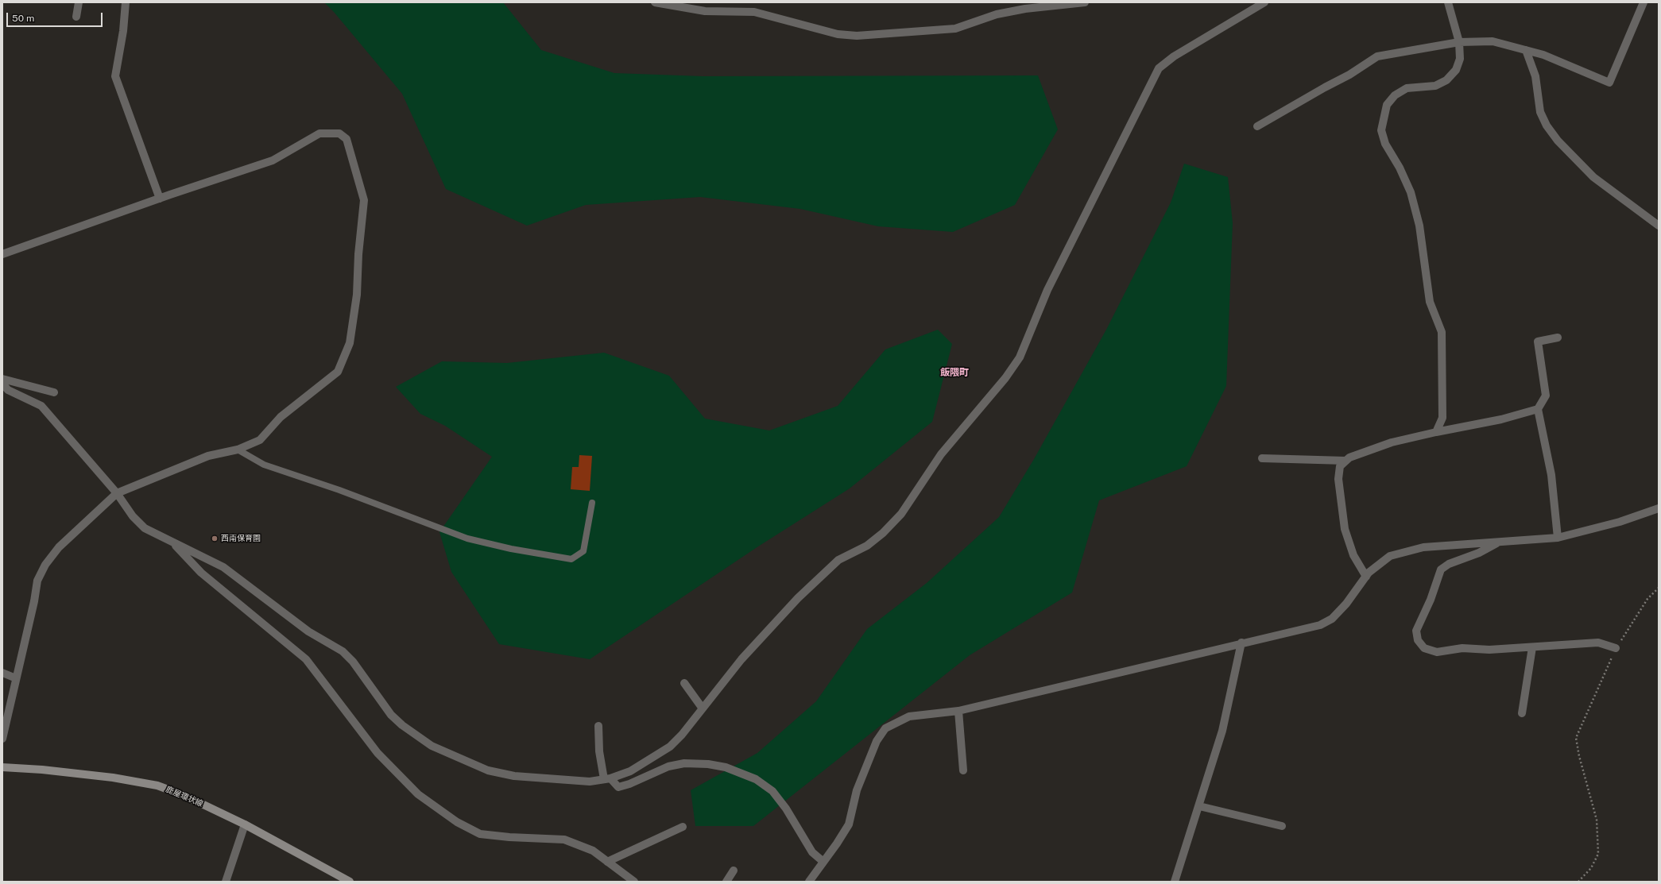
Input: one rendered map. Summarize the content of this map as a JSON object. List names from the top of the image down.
{
  "streets": {
    "main road": ["鹿屋環状線"]
  },
  "districts": ["飯隈町"],
  "places": ["西南保育園"],
  "scale_bar": "50 m"
}
